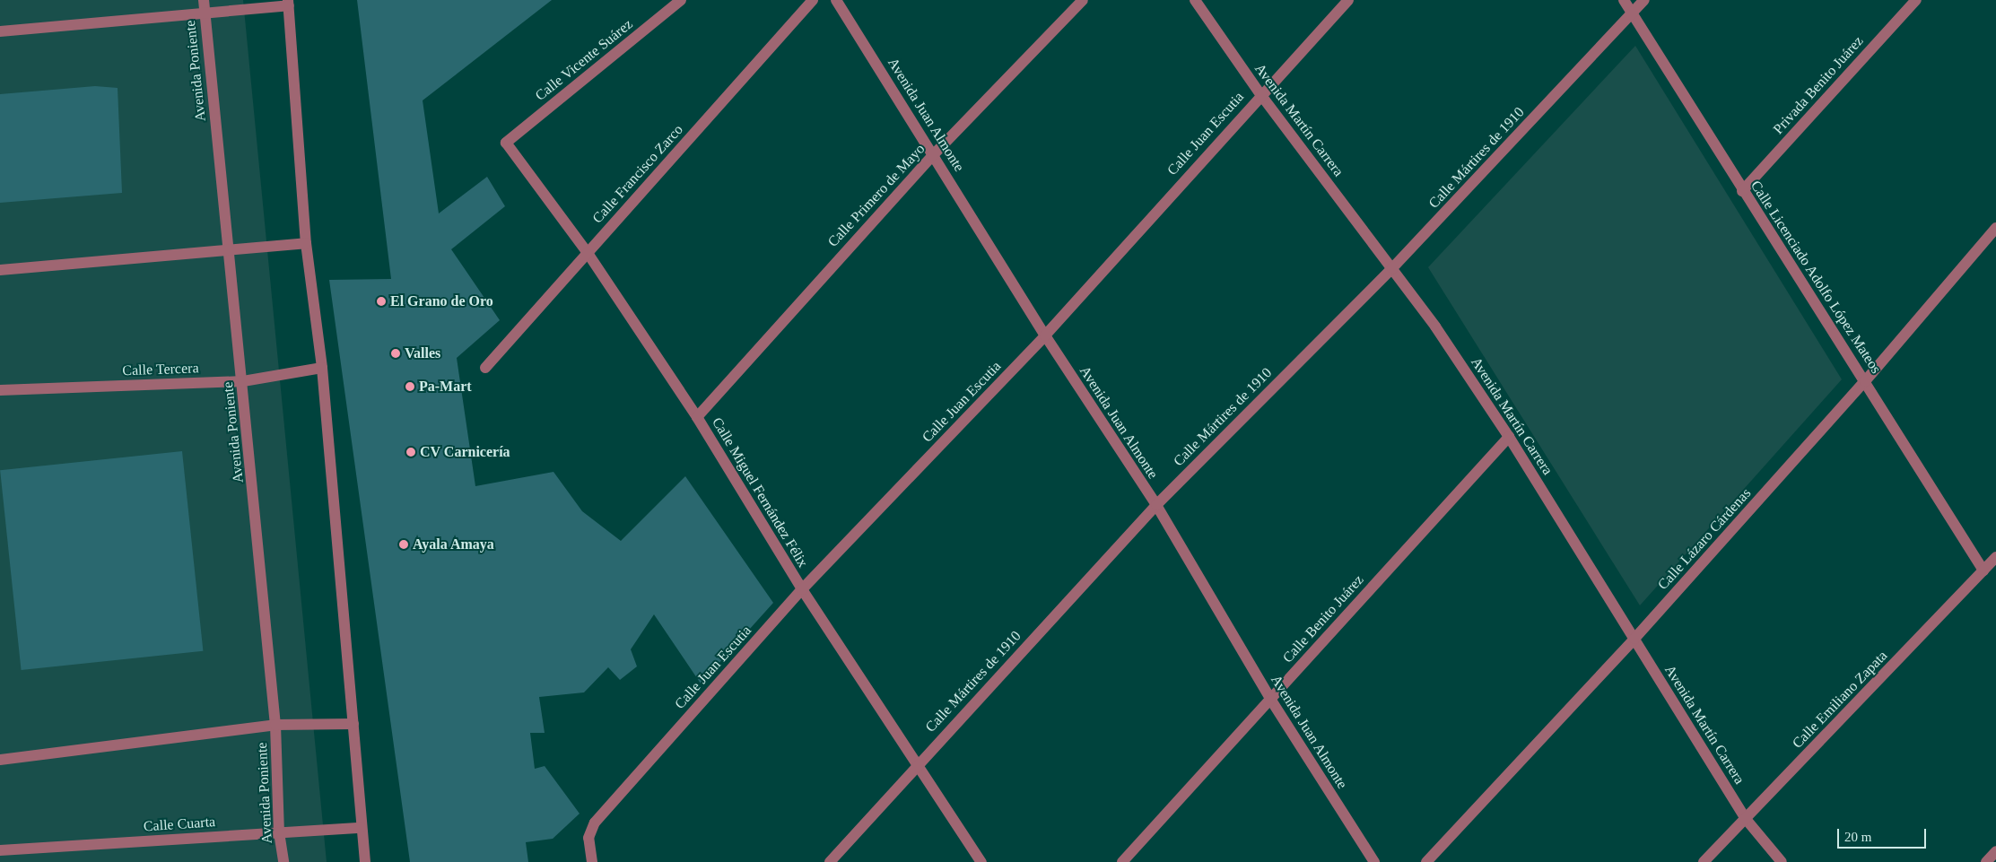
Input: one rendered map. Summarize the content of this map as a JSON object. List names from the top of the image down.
{
  "streets": {
    "street": [
      "Calle Vicente Suárez",
      "Avenida Poniente",
      "Privada Benito Juárez",
      "Avenida Juan Almonte",
      "Avenida Martín Carrera",
      "Calle Juan Escutia",
      "Calle Mártires de 1910",
      "Calle Francisco Zarco",
      "Calle Primero de Mayo",
      "Calle Licenciado Adolfo López Mateos",
      "Calle Tercera",
      "Calle Miguel Fernández Félix",
      "Calle Lázaro Cárdenas",
      "Calle Benito Juárez",
      "Calle Emiliano Zapata",
      "Calle Cuarta"
    ]
  },
  "crossings": [
    ["Calle Vicente Suárez", "Calle Miguel Fernández Félix"],
    ["Avenida Poniente", "Calle Tercera"],
    ["Avenida Poniente", "Calle Cuarta"],
    ["Privada Benito Juárez", "Calle Licenciado Adolfo López Mateos"],
    ["Avenida Juan Almonte", "Calle Juan Escutia"],
    ["Avenida Juan Almonte", "Calle Mártires de 1910"],
    ["Avenida Juan Almonte", "Calle Primero de Mayo"],
    ["Avenida Juan Almonte", "Calle Benito Juárez"],
    ["Avenida Martín Carrera", "Calle Juan Escutia"],
    ["Avenida Martín Carrera", "Calle Mártires de 1910"],
    ["Avenida Martín Carrera", "Calle Lázaro Cárdenas"],
    ["Avenida Martín Carrera", "Calle Benito Juárez"],
    ["Avenida Martín Carrera", "Calle Emiliano Zapata"],
    ["Calle Juan Escutia", "Calle Miguel Fernández Félix"],
    ["Calle Mártires de 1910", "Calle Licenciado Adolfo López Mateos"],
    ["Calle Mártires de 1910", "Calle Miguel Fernández Félix"],
    ["Calle Francisco Zarco", "Calle Miguel Fernández Félix"],
    ["Calle Primero de Mayo", "Calle Miguel Fernández Félix"],
    ["Calle Licenciado Adolfo López Mateos", "Calle Lázaro Cárdenas"],
    ["Calle Licenciado Adolfo López Mateos", "Calle Emiliano Zapata"]
  ],
  "places": [
    "El Grano de Oro",
    "Valles",
    "Pa-Mart",
    "CV Carnicería",
    "Ayala Amaya"
  ],
  "scale_bar": "20 m"
}
